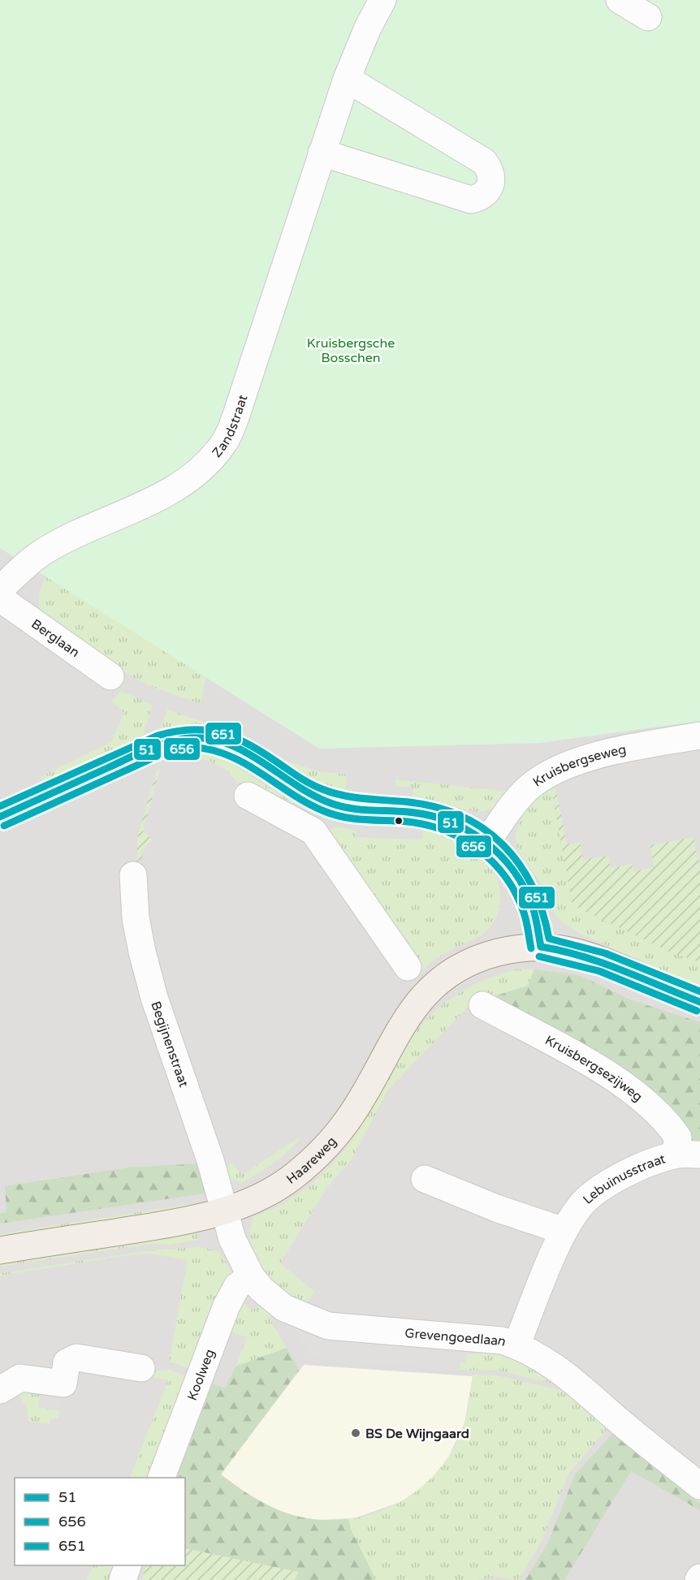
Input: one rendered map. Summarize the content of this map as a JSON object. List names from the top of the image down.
{
  "streets": {
    "main road": ["Haareweg"],
    "street": [
      "Zandstraat",
      "Berglaan",
      "Kruisbergseweg",
      "Begijnenstraat",
      "Kruisbergsezijweg",
      "Lebuinusstraat",
      "Grevengoedlaan",
      "Koolweg"
    ]
  },
  "crossings": [
    ["Begijnenstraat", "Haareweg"],
    ["Begijnenstraat", "Grevengoedlaan"],
    ["Kruisbergsezijweg", "Lebuinusstraat"],
    ["Haareweg", "Grevengoedlaan"],
    ["Lebuinusstraat", "Grevengoedlaan"],
    ["Grevengoedlaan", "Koolweg"]
  ],
  "parks": ["Kruisbergsche Bosschen"],
  "places": ["BS De Wijngaard"],
  "lines": ["transit line 651", "transit line 51", "transit line 656"],
  "legend": ["51", "656", "651"]
}
